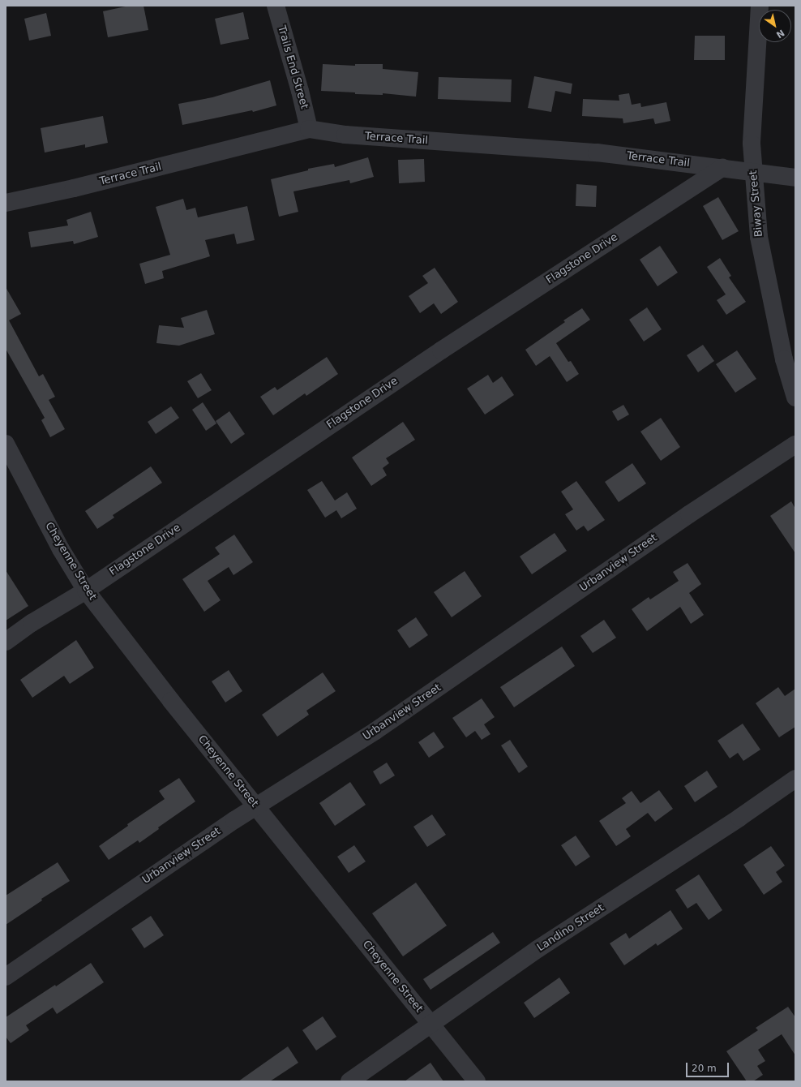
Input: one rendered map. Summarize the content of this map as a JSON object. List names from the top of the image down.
{
  "streets": {
    "street": [
      "Trails End Street",
      "Terrace Trail",
      "Biway Street",
      "Flagstone Drive",
      "Cheyenne Street",
      "Urbanview Street",
      "Landino Street"
    ]
  },
  "crossings": [
    ["Trails End Street", "Terrace Trail"],
    ["Terrace Trail", "Biway Street"],
    ["Terrace Trail", "Flagstone Drive"],
    ["Flagstone Drive", "Cheyenne Street"],
    ["Cheyenne Street", "Urbanview Street"],
    ["Cheyenne Street", "Landino Street"]
  ],
  "scale_bar": "20 m",
  "north": "bottom right"
}
